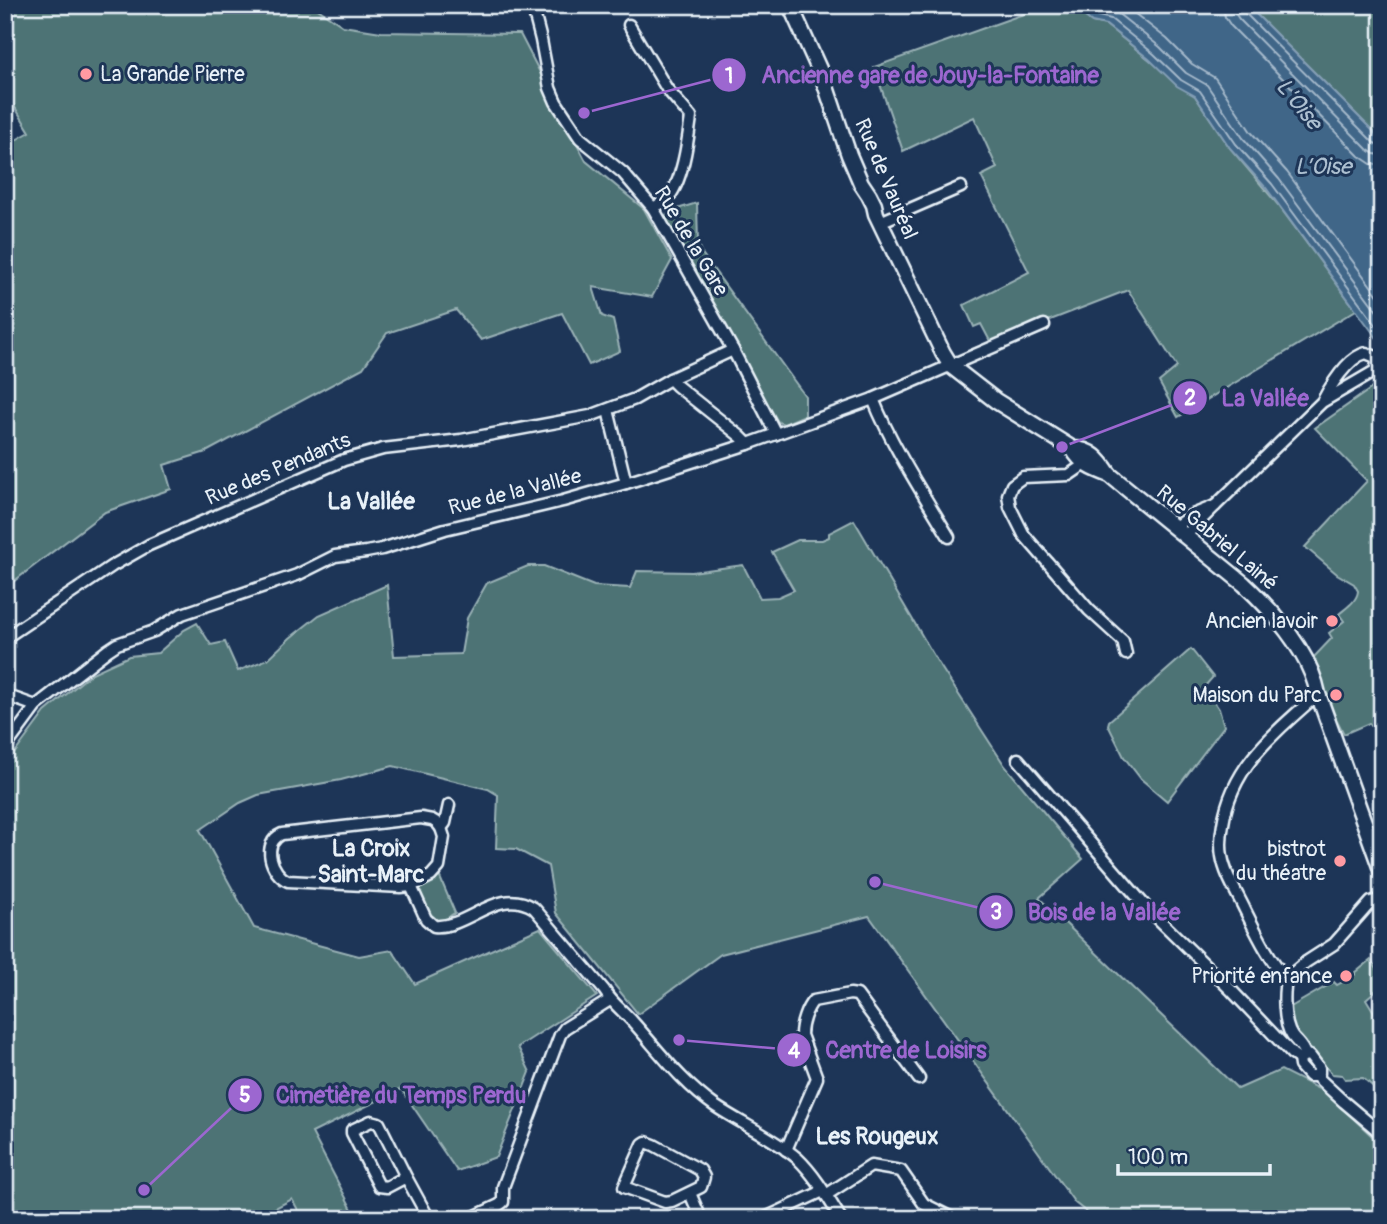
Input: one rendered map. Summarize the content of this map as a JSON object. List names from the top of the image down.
{
  "streets": {
    "street": [
      "Rue de Vauréal",
      "Rue de la Gare",
      "Rue des Pendants",
      "Rue de la Vallée",
      "Rue Gabriel Lainé"
    ]
  },
  "crossings": [
    ["Rue de Vauréal", "Rue de la Vallée"],
    ["Rue de Vauréal", "Rue Gabriel Lainé"],
    ["Rue de la Gare", "Rue des Pendants"],
    ["Rue de la Gare", "Rue de la Vallée"],
    ["Rue de la Vallée", "Rue Gabriel Lainé"]
  ],
  "districts": ["La Vallée", "La Croix Saint-Marc", "Les Rougeux"],
  "water": ["L'Oise", "L’Oise"],
  "places": [
    "La Grande Pierre",
    "Ancienne gare de Jouy-la-Fontaine",
    "La Vallée",
    "Ancien lavoir",
    "Maison du Parc",
    "bistrot du théatre",
    "Bois de la Vallée",
    "Priorité enfance",
    "Centre de Loisirs",
    "Cimetière du Temps Perdu"
  ],
  "scale_bar": "100 m"
}
